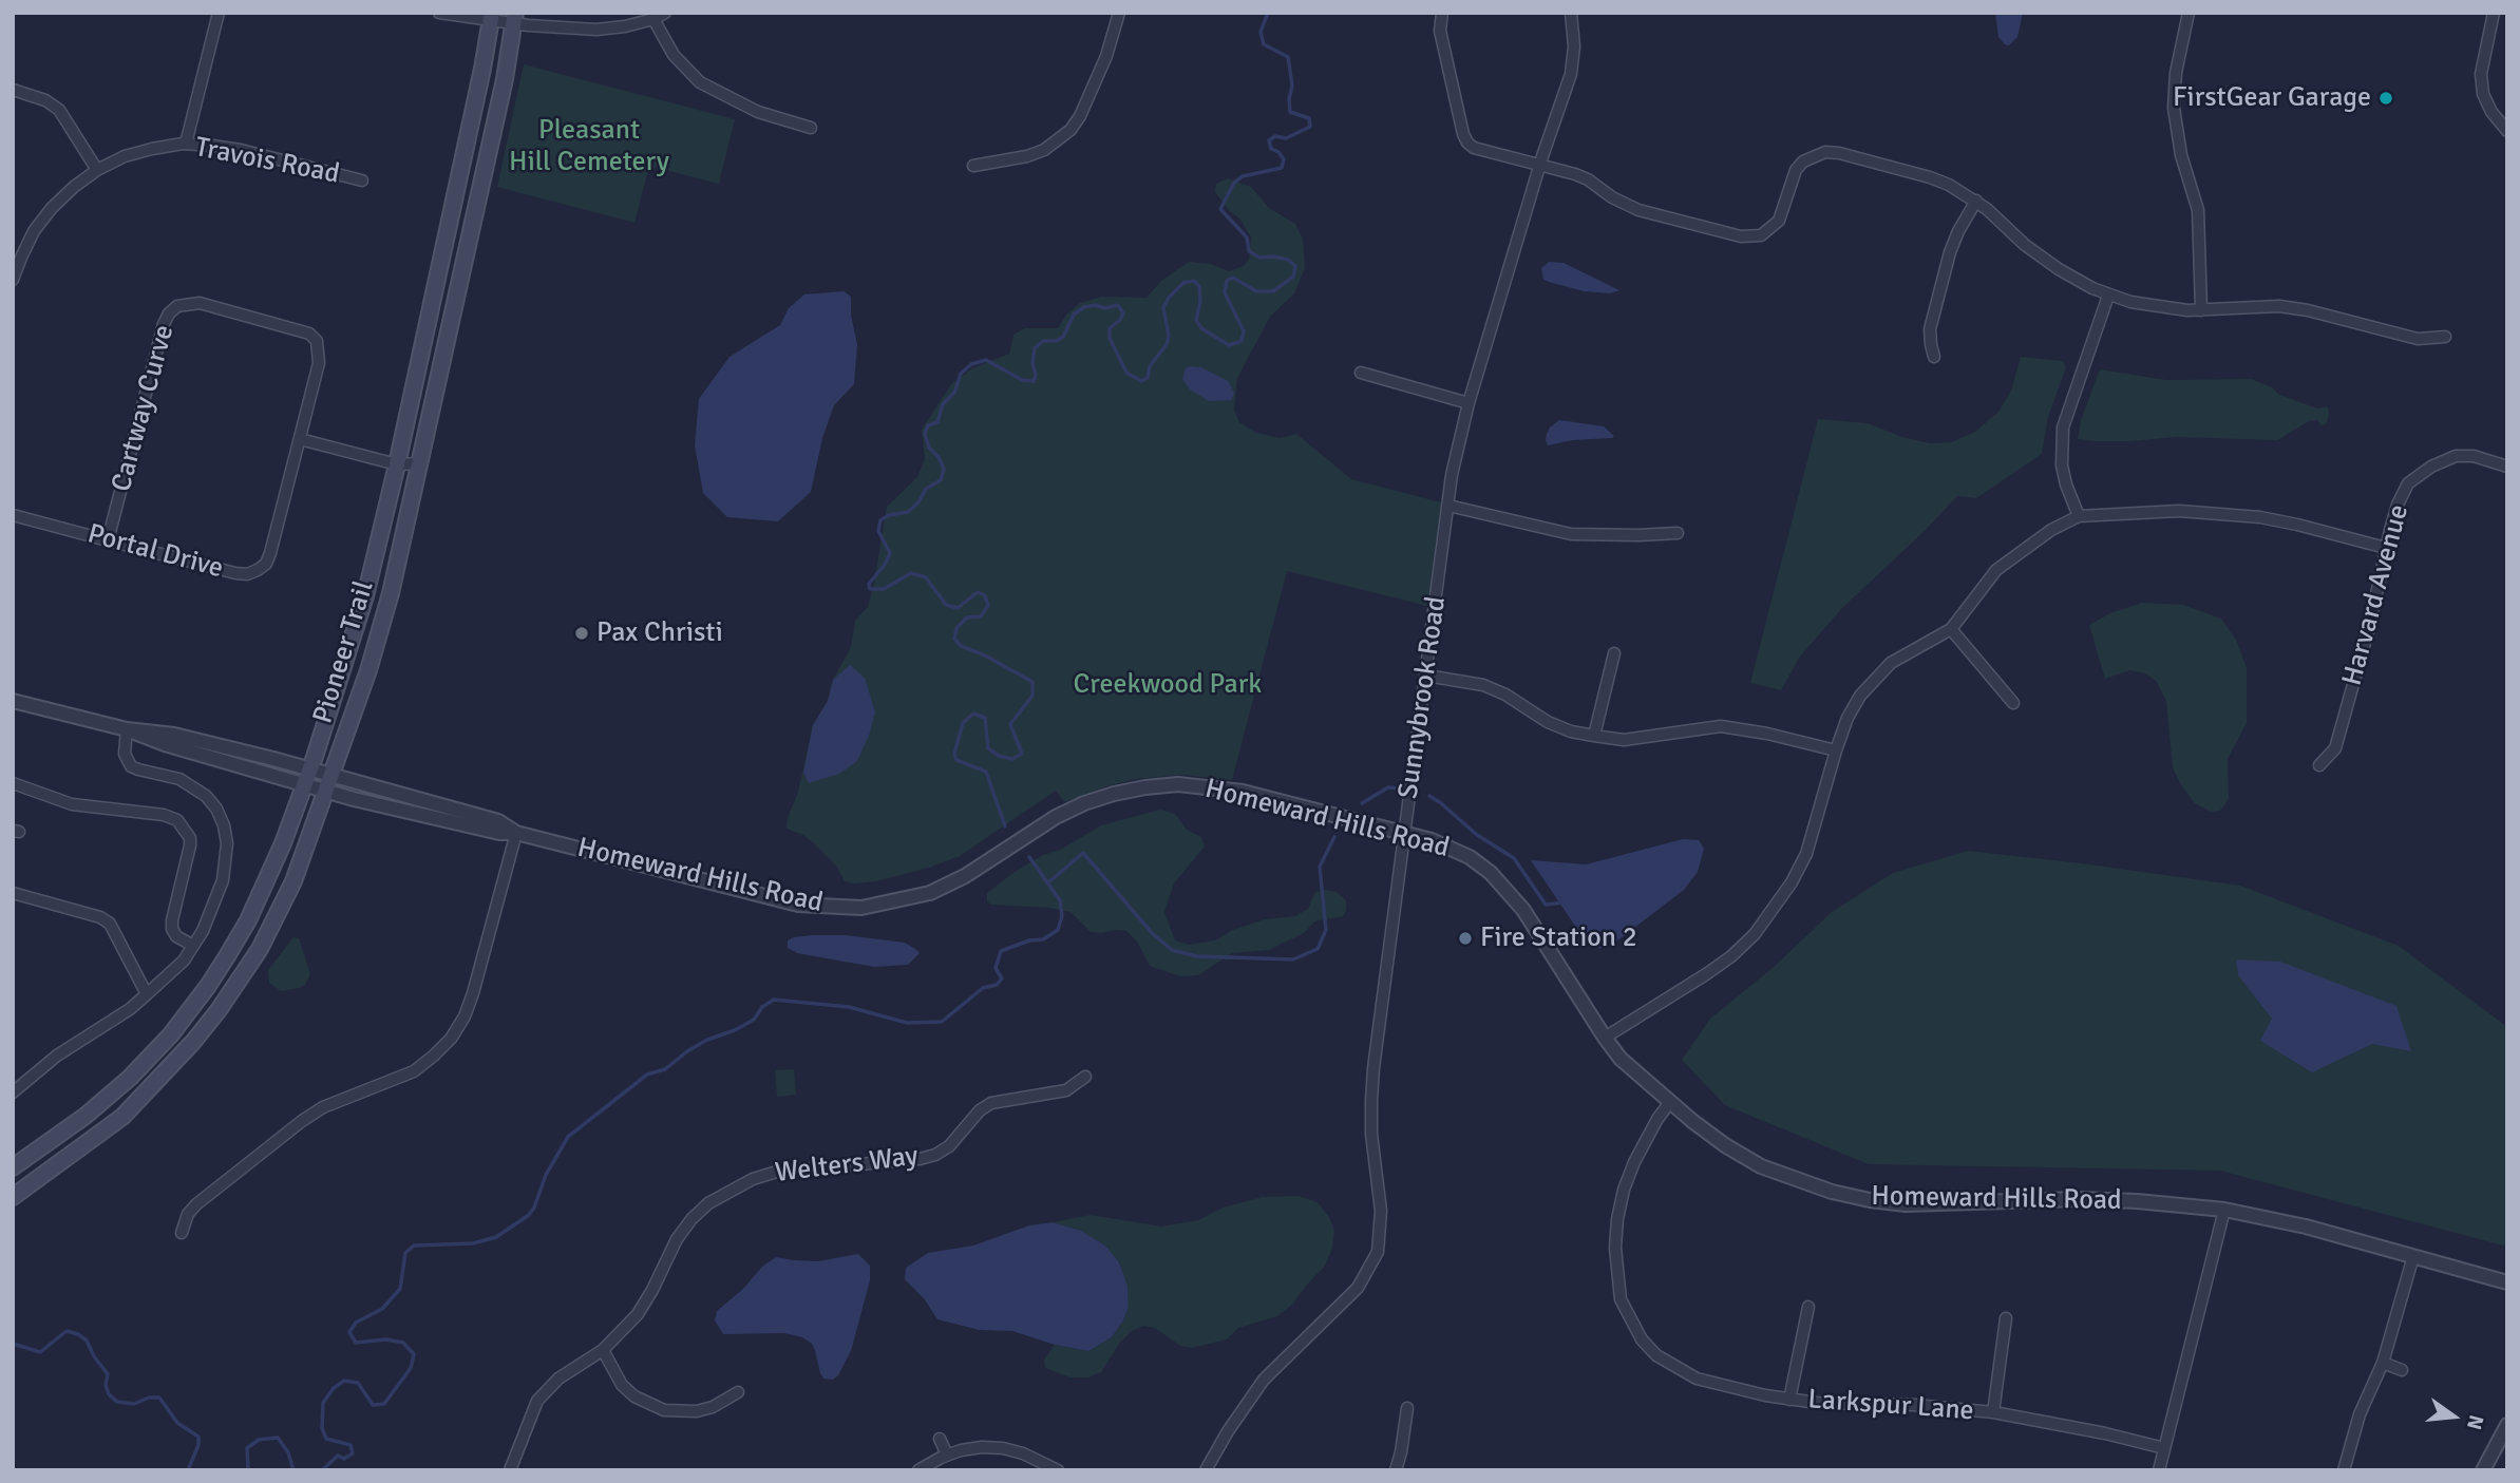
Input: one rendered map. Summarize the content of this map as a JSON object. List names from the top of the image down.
{
  "streets": {
    "main road": ["Pioneer Trail"],
    "street": [
      "Travois Road",
      "Cartway Curve",
      "Portal Drive",
      "Harvard Avenue",
      "Sunnybrook Road",
      "Homeward Hills Road",
      "Welters Way",
      "Larkspur Lane"
    ]
  },
  "crossings": [
    ["Cartway Curve", "Portal Drive"],
    ["Pioneer Trail", "Homeward Hills Road"],
    ["Sunnybrook Road", "Homeward Hills Road"],
    ["Homeward Hills Road", "Larkspur Lane"]
  ],
  "parks": ["Pleasant Hill Cemetery", "Creekwood Park"],
  "places": ["FirstGear Garage", "Pax Christi", "Fire Station 2"],
  "north": "right"
}
